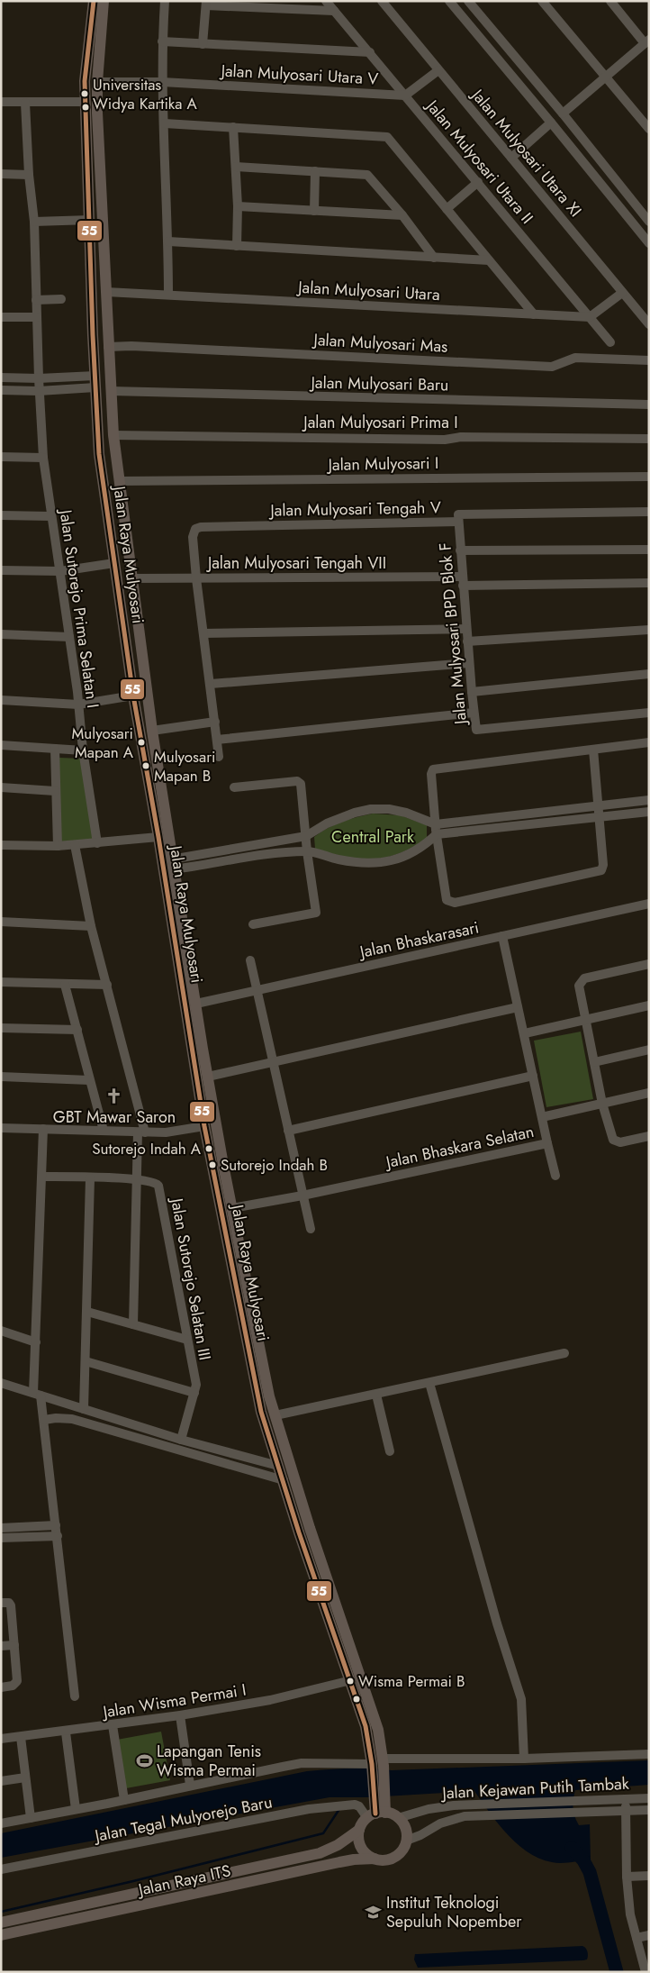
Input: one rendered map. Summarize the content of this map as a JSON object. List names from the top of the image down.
{
  "streets": {
    "main road": ["Jalan Raya Mulyosari", "Jalan Raya ITS"],
    "street": [
      "Jalan Mulyosari Utara V",
      "Jalan Mulyosari Utara XI",
      "Jalan Mulyosari Utara II",
      "Jalan Mulyosari Utara",
      "Jalan Mulyosari Mas",
      "Jalan Mulyosari Baru",
      "Jalan Mulyosari Prima I",
      "Jalan Mulyosari I",
      "Jalan Mulyosari Tengah V",
      "Jalan Mulyosari Tengah VII",
      "Jalan Sutorejo Prima Selatan I",
      "Jalan Mulyosari BPD Blok F",
      "Jalan Bhaskarasari",
      "Jalan Bhaskara Selatan",
      "Jalan Sutorejo Selatan III",
      "Jalan Wisma Permai I",
      "Jalan Kejawan Putih Tambak",
      "Jalan Tegal Mulyorejo Baru"
    ]
  },
  "crossings": [
    ["Jalan Mulyosari Utara V", "Jalan Mulyosari Utara II"],
    ["Jalan Mulyosari Utara V", "Jalan Raya Mulyosari"],
    ["Jalan Mulyosari Utara II", "Jalan Mulyosari Utara"],
    ["Jalan Mulyosari Utara", "Jalan Raya Mulyosari"],
    ["Jalan Mulyosari Mas", "Jalan Raya Mulyosari"],
    ["Jalan Mulyosari Baru", "Jalan Raya Mulyosari"],
    ["Jalan Mulyosari Prima I", "Jalan Raya Mulyosari"],
    ["Jalan Mulyosari I", "Jalan Raya Mulyosari"],
    ["Jalan Mulyosari Tengah V", "Jalan Mulyosari Tengah VII"],
    ["Jalan Mulyosari Tengah V", "Jalan Mulyosari BPD Blok F"],
    ["Jalan Raya Mulyosari", "Jalan Mulyosari Tengah VII"],
    ["Jalan Raya Mulyosari", "Jalan Bhaskarasari"],
    ["Jalan Raya Mulyosari", "Jalan Bhaskara Selatan"],
    ["Jalan Raya Mulyosari", "Jalan Wisma Permai I"],
    ["Jalan Raya Mulyosari", "Jalan Kejawan Putih Tambak"],
    ["Jalan Raya Mulyosari", "Jalan Tegal Mulyorejo Baru"],
    ["Jalan Raya Mulyosari", "Jalan Raya ITS"],
    ["Jalan Mulyosari Tengah VII", "Jalan Mulyosari BPD Blok F"],
    ["Jalan Bhaskarasari", "Jalan Bhaskara Selatan"],
    ["Jalan Kejawan Putih Tambak", "Jalan Tegal Mulyorejo Baru"],
    ["Jalan Kejawan Putih Tambak", "Jalan Raya ITS"],
    ["Jalan Tegal Mulyorejo Baru", "Jalan Raya ITS"]
  ],
  "parks": ["Central Park"],
  "places": {
    "other": [
      "Universitas Widya Kartika A",
      "Mulyosari Mapan A",
      "Mulyosari Mapan B",
      "Sutorejo Indah A",
      "Sutorejo Indah B",
      "Wisma Permai B"
    ],
    "church": ["GBT Mawar Saron"],
    "sports": ["Lapangan Tenis Wisma Permai"],
    "school or university": ["Institut Teknologi Sepuluh Nopember"]
  },
  "lines": ["transit line 55"]
}
